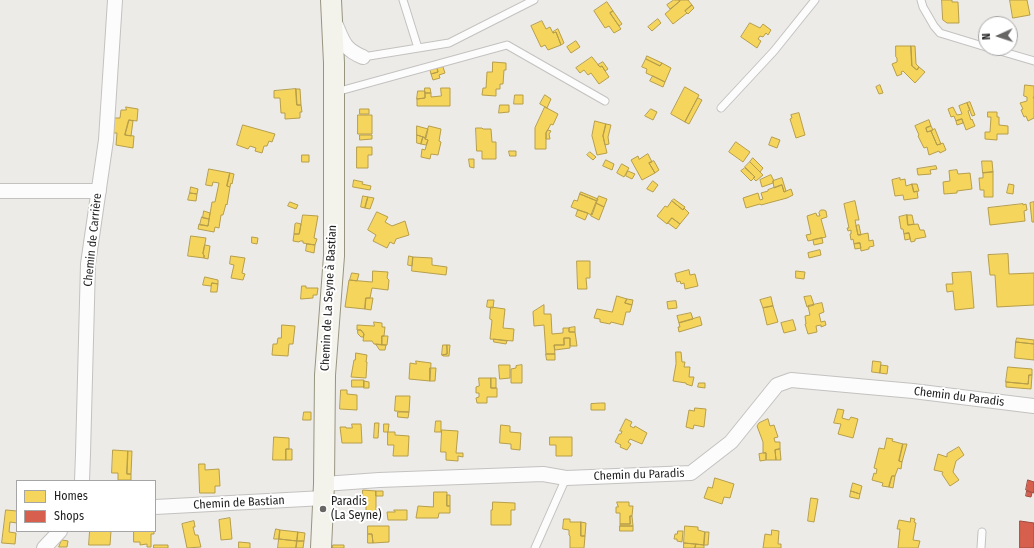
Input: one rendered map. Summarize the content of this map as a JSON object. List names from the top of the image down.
{
  "streets": {
    "street": [
      "Chemin de Carrière",
      "Chemin de La Seyne à Bastian",
      "Chemin du Paradis",
      "Chemin de Bastian"
    ]
  },
  "crossings": [
    ["Chemin de La Seyne à Bastian", "Chemin du Paradis"],
    ["Chemin de La Seyne à Bastian", "Chemin de Bastian"],
    ["Chemin du Paradis", "Chemin de Bastian"]
  ],
  "places": ["Paradis (La Seyne)"],
  "legend": ["Homes", "Shops"],
  "north": "left"
}
